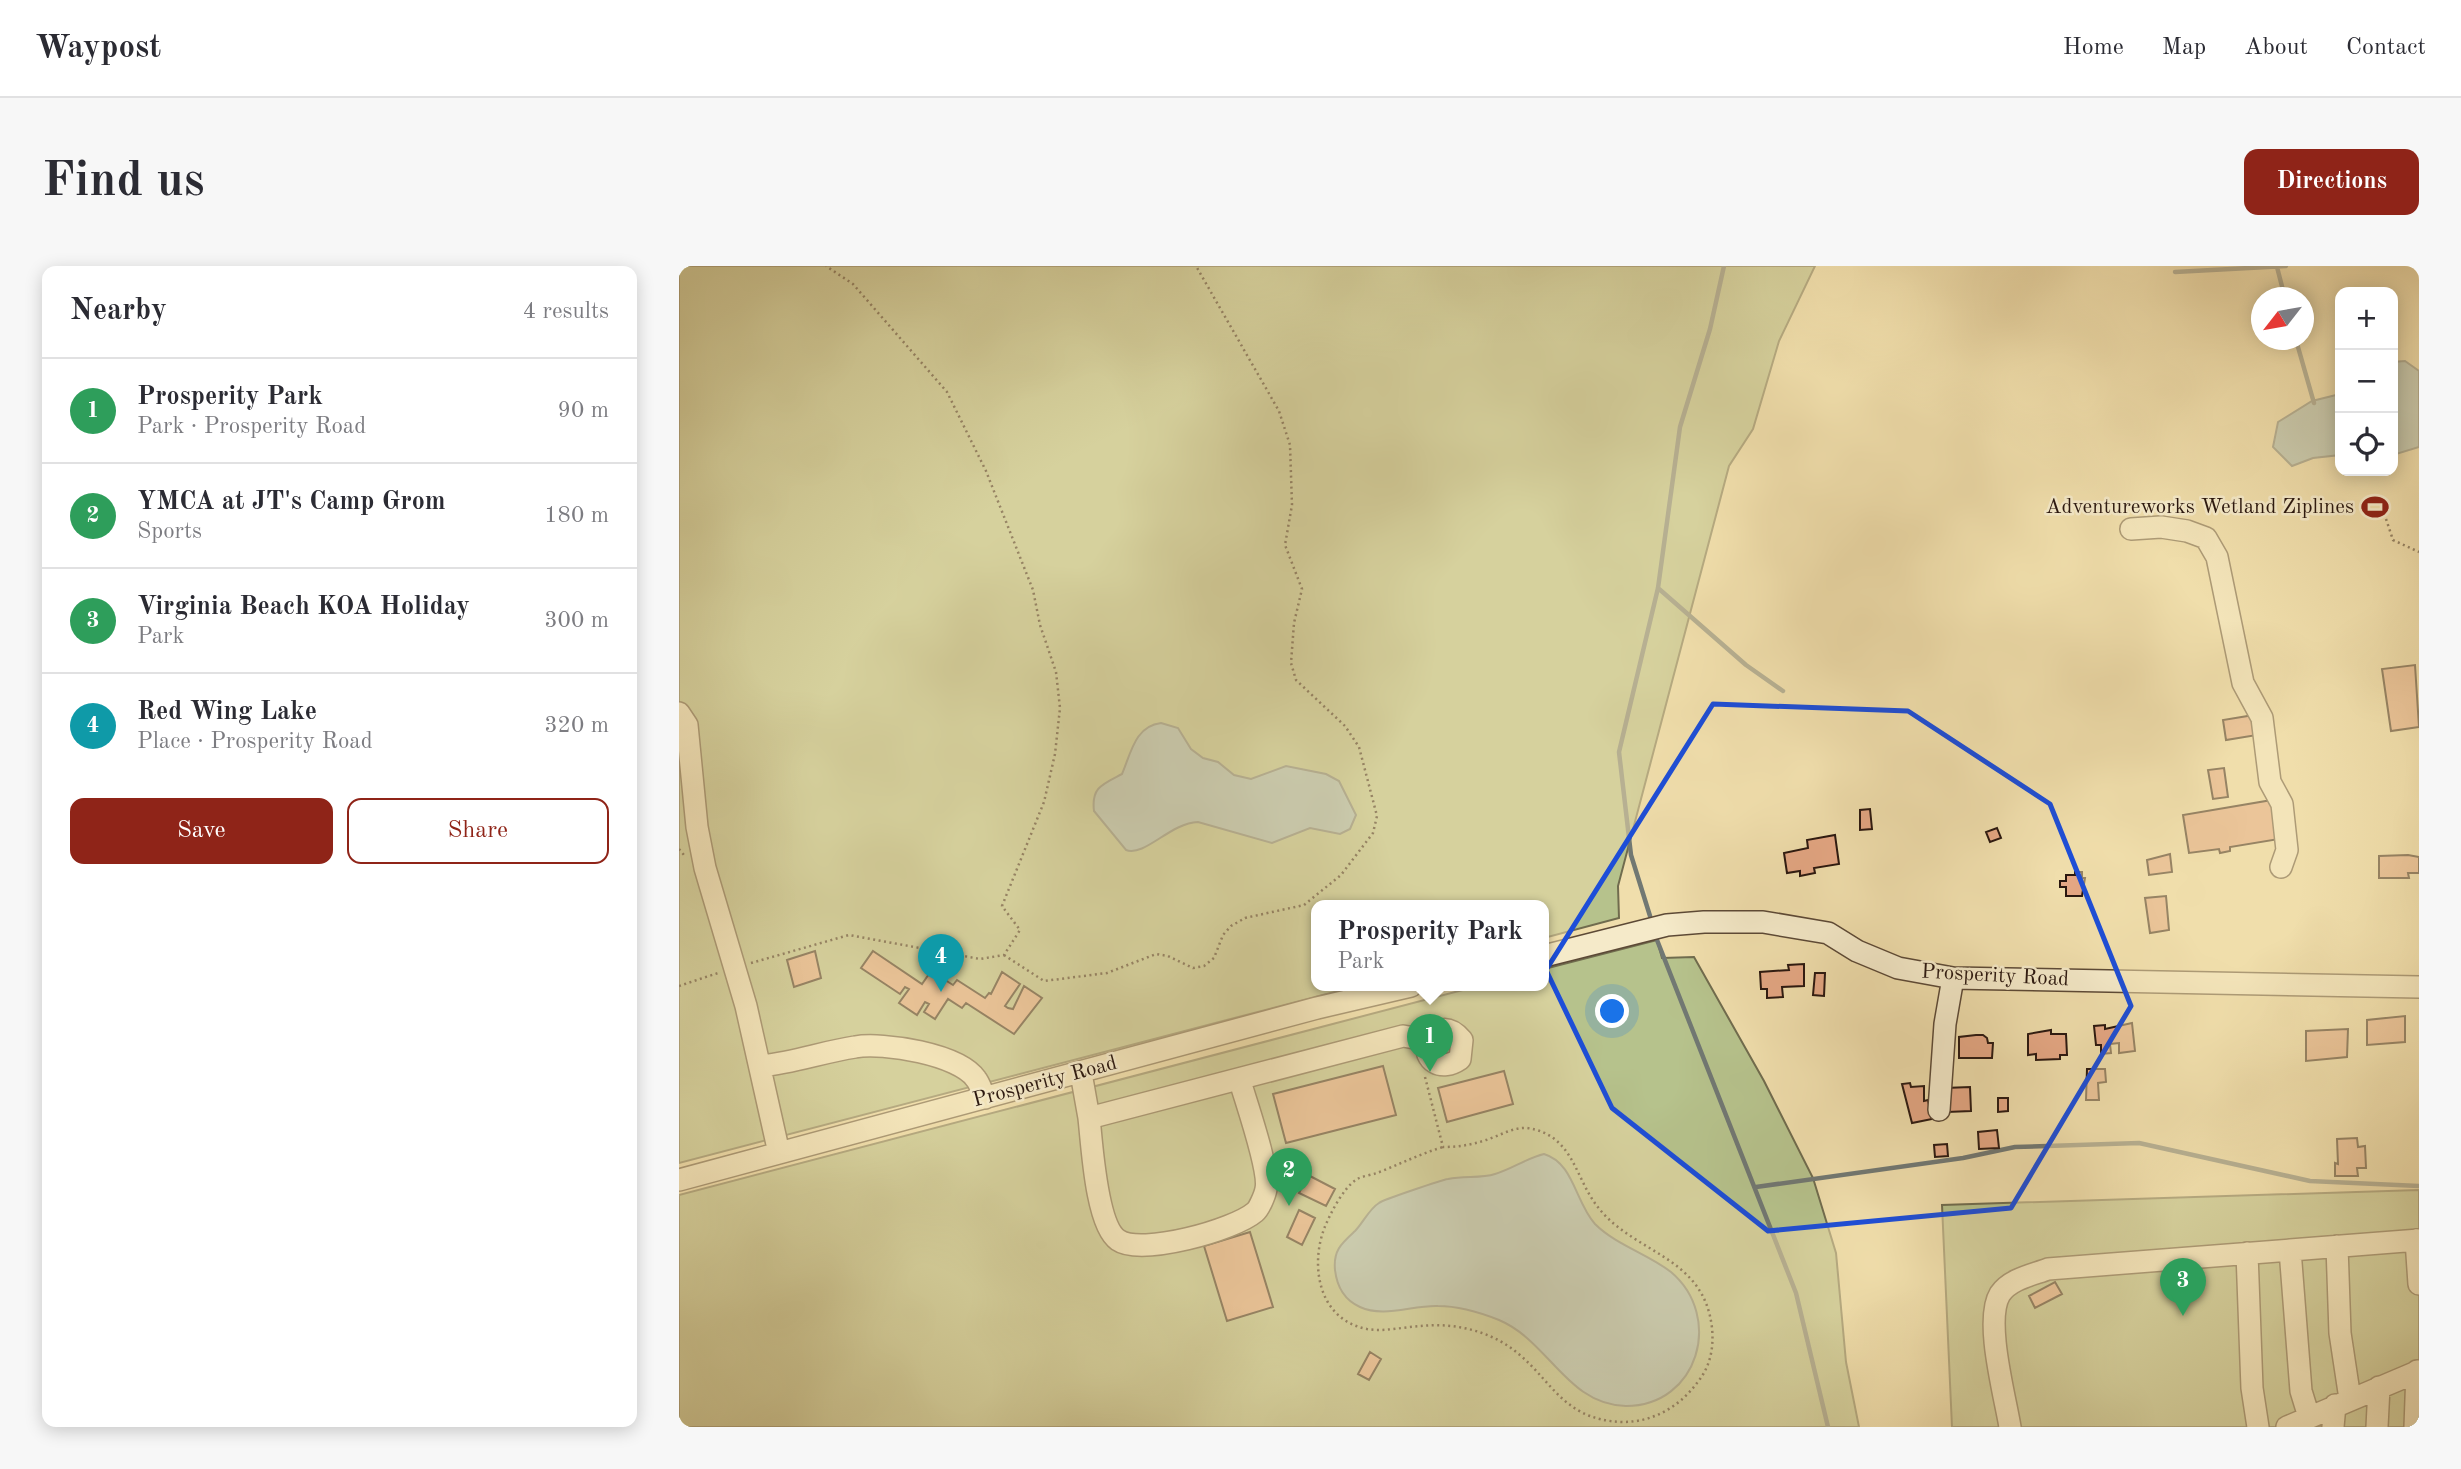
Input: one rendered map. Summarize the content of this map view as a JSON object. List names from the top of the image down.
{
  "streets": {
    "street": ["Prosperity Road"]
  },
  "places": {
    "sports": ["Adventureworks Wetland Ziplines"]
  },
  "north": "bottom left",
  "page": {
    "header": "Waypost",
    "nav": [
      "Home",
      "Map",
      "About",
      "Contact"
    ],
    "buttons": [
      "Directions",
      ["Save", "Share"]
    ],
    "title": "Find us",
    "heading": ["Nearby", "4 results"],
    "map_buttons": ["+", "−"],
    "list": [
      {
        "mark": "1",
        "name": "Prosperity Park",
        "note": "Park · Prosperity Road",
        "value": "90 m"
      },
      {
        "mark": "2",
        "name": "YMCA at JT's Camp Grom",
        "note": "Sports",
        "value": "180 m"
      },
      {
        "mark": "3",
        "name": "Virginia Beach KOA Holiday",
        "note": "Park",
        "value": "300 m"
      },
      {
        "mark": "4",
        "name": "Red Wing Lake",
        "note": "Place · Prosperity Road",
        "value": "320 m"
      }
    ],
    "popup": ["Prosperity Park", "Park"],
    "pins": [
      "4",
      "1",
      "2",
      "3"
    ]
  }
}
